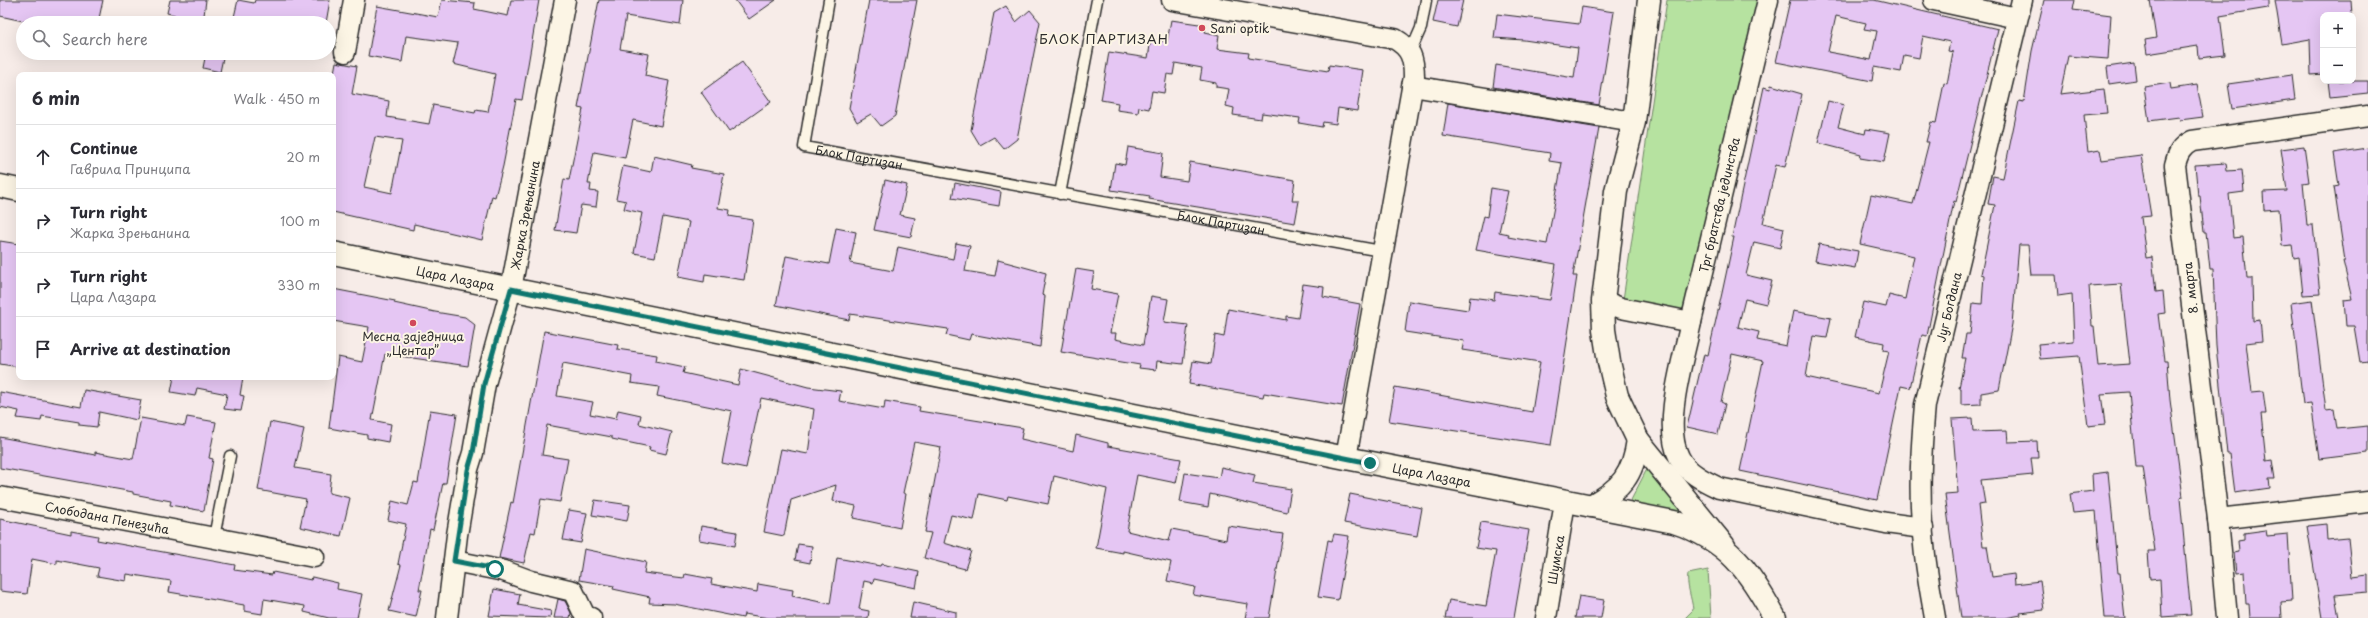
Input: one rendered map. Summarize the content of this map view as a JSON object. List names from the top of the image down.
{
  "streets": {
    "main road": ["Цара Лазара"],
    "street": [
      "Трг братства јединства",
      "Жарка Зрењанина",
      "8. марта",
      "Југ Богдана",
      "Слободана Пенезића",
      "Шумска"
    ],
    "lane": ["Блок Партизан"]
  },
  "crossings": [
    ["Трг братства јединства", "Југ Богдана"],
    ["Жарка Зрењанина", "Цара Лазара"],
    ["Цара Лазара", "Шумска"]
  ],
  "districts": ["БЛОК ПАРТИЗАН"],
  "places": ["Sani optik", "Месна заједница „Центар”"],
  "page": {
    "map_buttons": ["+", "−"],
    "search": "Search here",
    "heading": ["6 min", "Walk · 450 m"],
    "list": [
      ["Continue", "Гаврила Принципа", "20 m"],
      ["Turn right", "Жарка Зрењанина", "100 m"],
      ["Turn right", "Цара Лазара", "330 m"],
      "Arrive at destination"
    ]
  }
}
